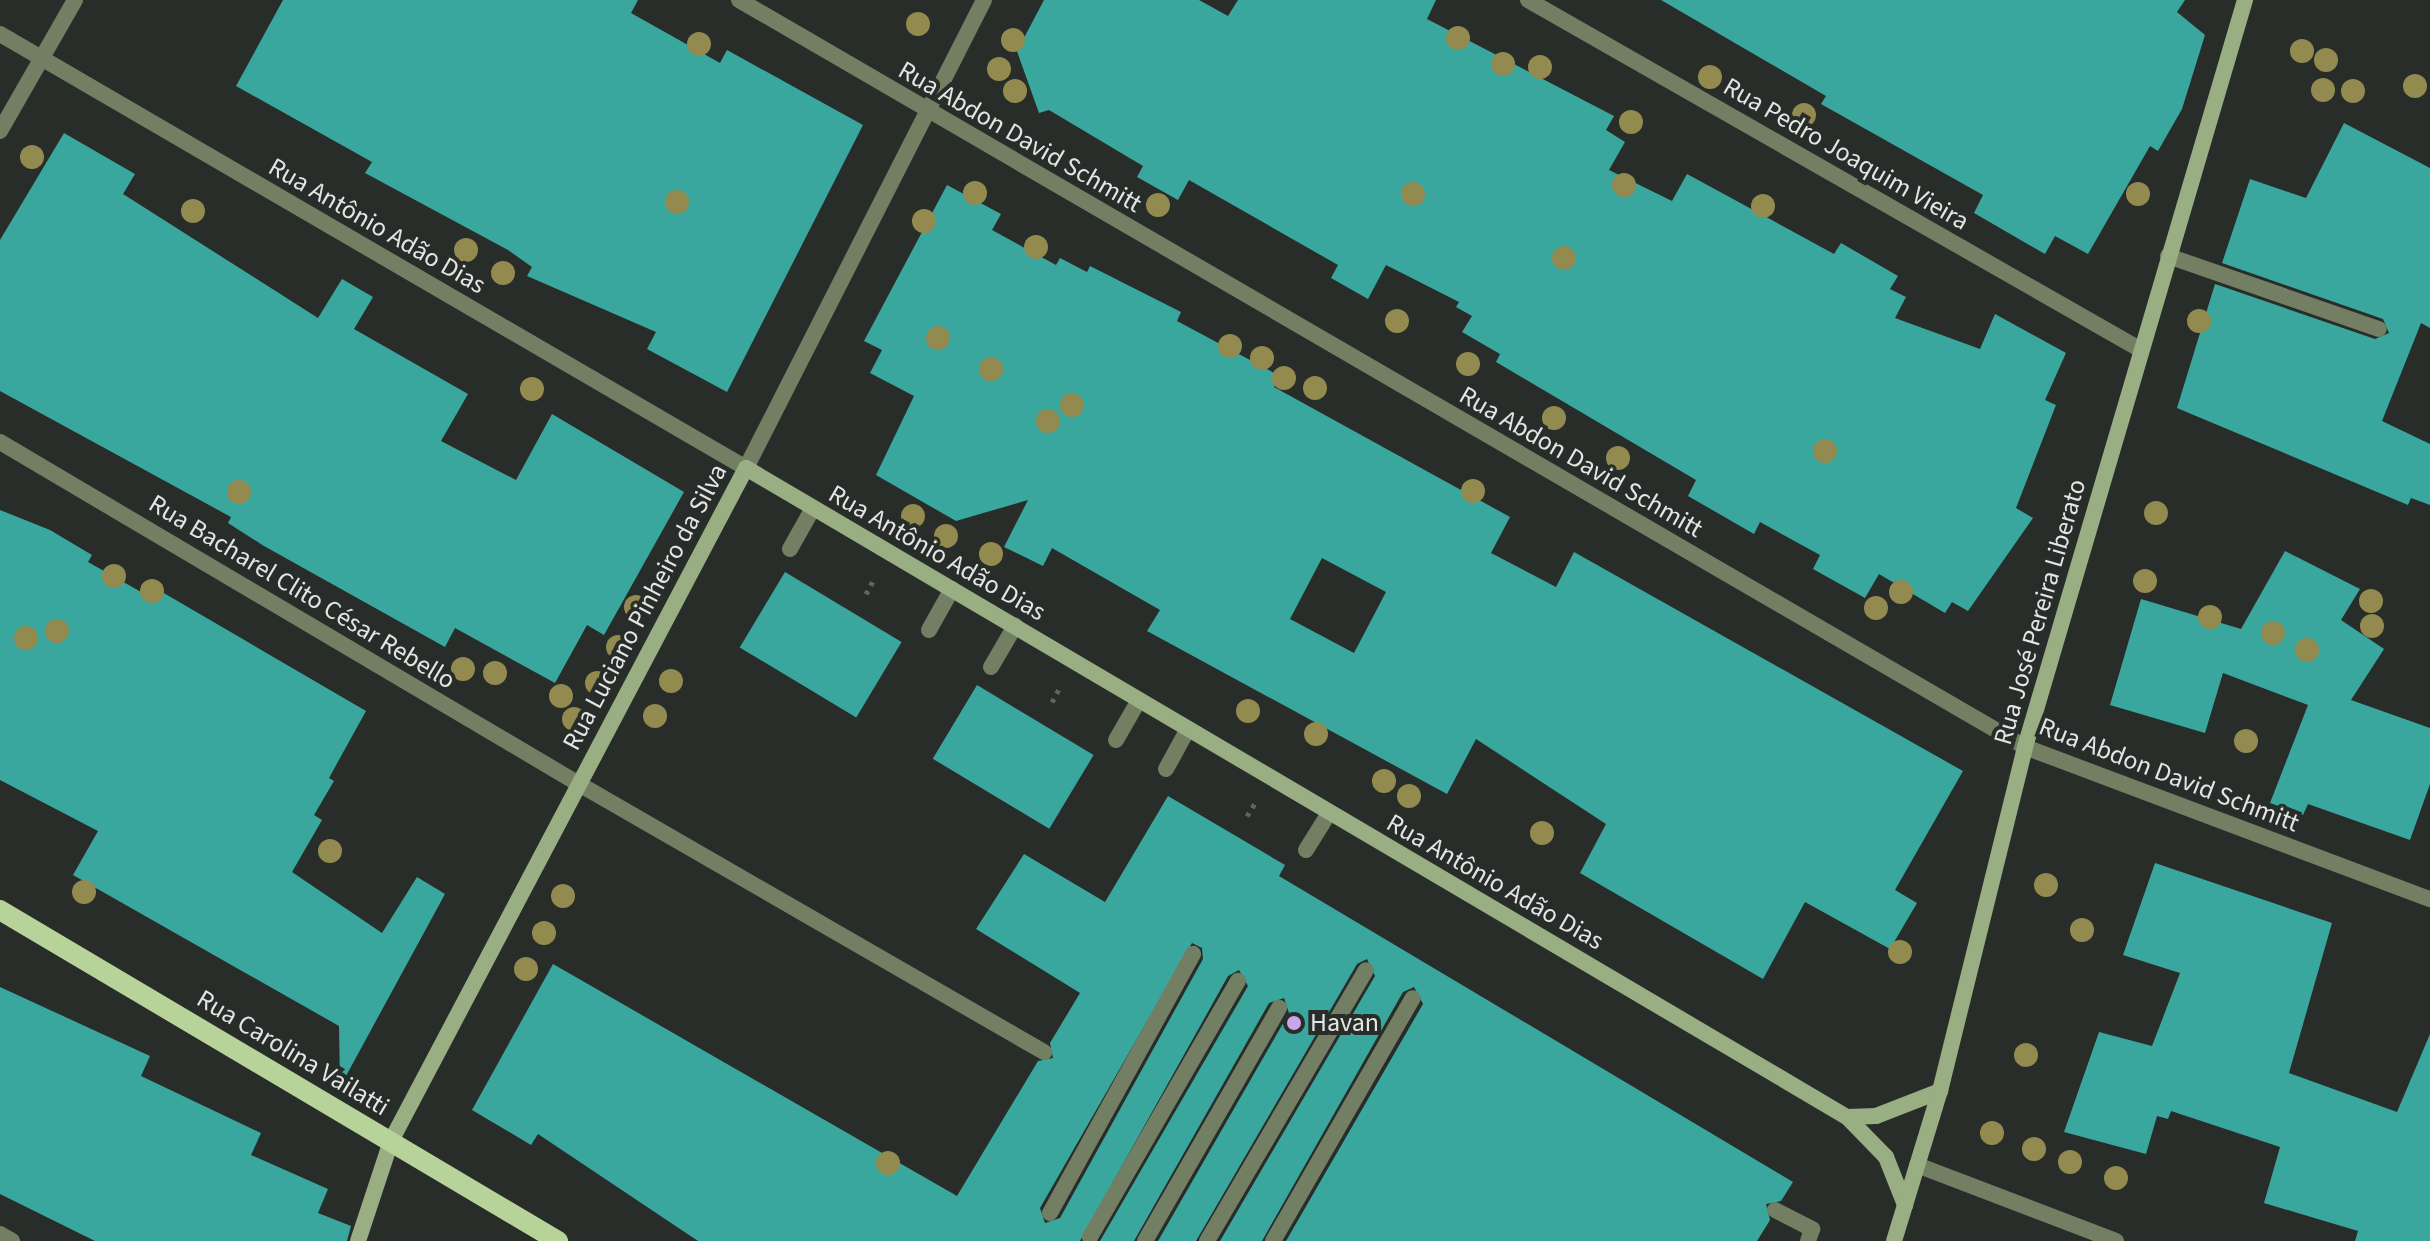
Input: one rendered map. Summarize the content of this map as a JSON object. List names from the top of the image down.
{
  "streets": {
    "main road": [
      "Rua Antônio Adão Dias",
      "Rua Luciano Pinheiro da Silva",
      "Rua José Pereira Liberato",
      "Rua Carolina Vailatti"
    ],
    "street": ["Rua Abdon David Schmitt", "Rua Pedro Joaquim Vieira", "Rua Bacharel Clito César Rebello"]
  },
  "crossings": [
    ["Rua Abdon David Schmitt", "Rua Luciano Pinheiro da Silva"],
    ["Rua Abdon David Schmitt", "Rua José Pereira Liberato"],
    ["Rua Pedro Joaquim Vieira", "Rua José Pereira Liberato"],
    ["Rua Antônio Adão Dias", "Rua Luciano Pinheiro da Silva"],
    ["Rua Antônio Adão Dias", "Rua José Pereira Liberato"],
    ["Rua Bacharel Clito César Rebello", "Rua Luciano Pinheiro da Silva"],
    ["Rua Luciano Pinheiro da Silva", "Rua Carolina Vailatti"]
  ],
  "places": ["Havan"]
}
